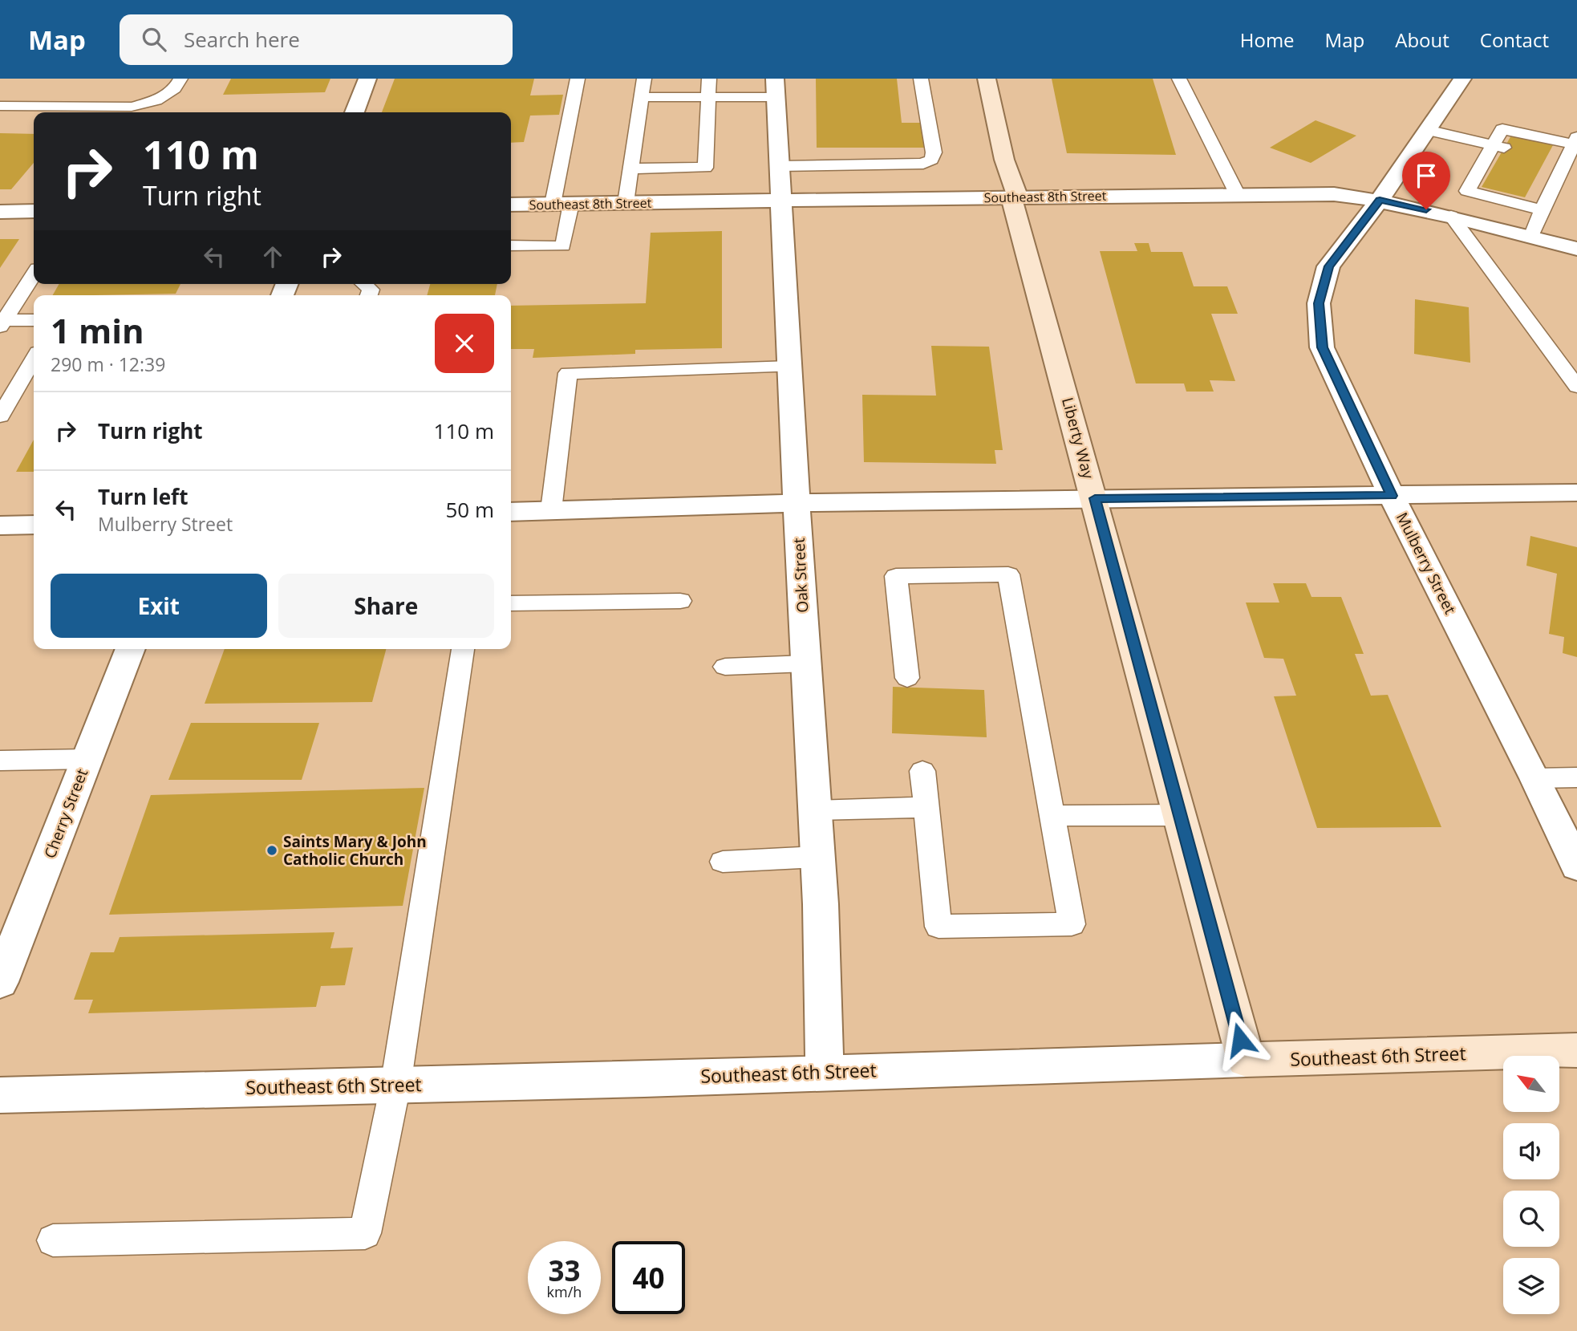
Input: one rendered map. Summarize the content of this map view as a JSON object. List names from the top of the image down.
{
  "streets": {
    "street": [
      "Southeast 8th Street",
      "Liberty Way",
      "Mulberry Street",
      "Oak Street",
      "Cherry Street",
      "Southeast 6th Street"
    ]
  },
  "crossings": [
    ["Southeast 8th Street", "Liberty Way"],
    ["Southeast 8th Street", "Mulberry Street"],
    ["Southeast 8th Street", "Oak Street"],
    ["Liberty Way", "Southeast 6th Street"],
    ["Oak Street", "Southeast 6th Street"]
  ],
  "places": ["Saints Mary & John Catholic Church"],
  "north": "top left",
  "page": {
    "header": "Map",
    "search": "Search here",
    "nav": [
      "Home",
      "Map",
      "About",
      "Contact"
    ],
    "turn": ["110 m", "Turn right"],
    "heading": ["1 min", "290 m · 12:39"],
    "list": [
      {
        "name": "Turn right",
        "value": "110 m"
      },
      {
        "name": "Turn left",
        "note": "Mulberry Street",
        "value": "50 m"
      }
    ],
    "buttons": ["Exit", "Share"],
    "speed": "33 km/h",
    "limit": "40"
  }
}
